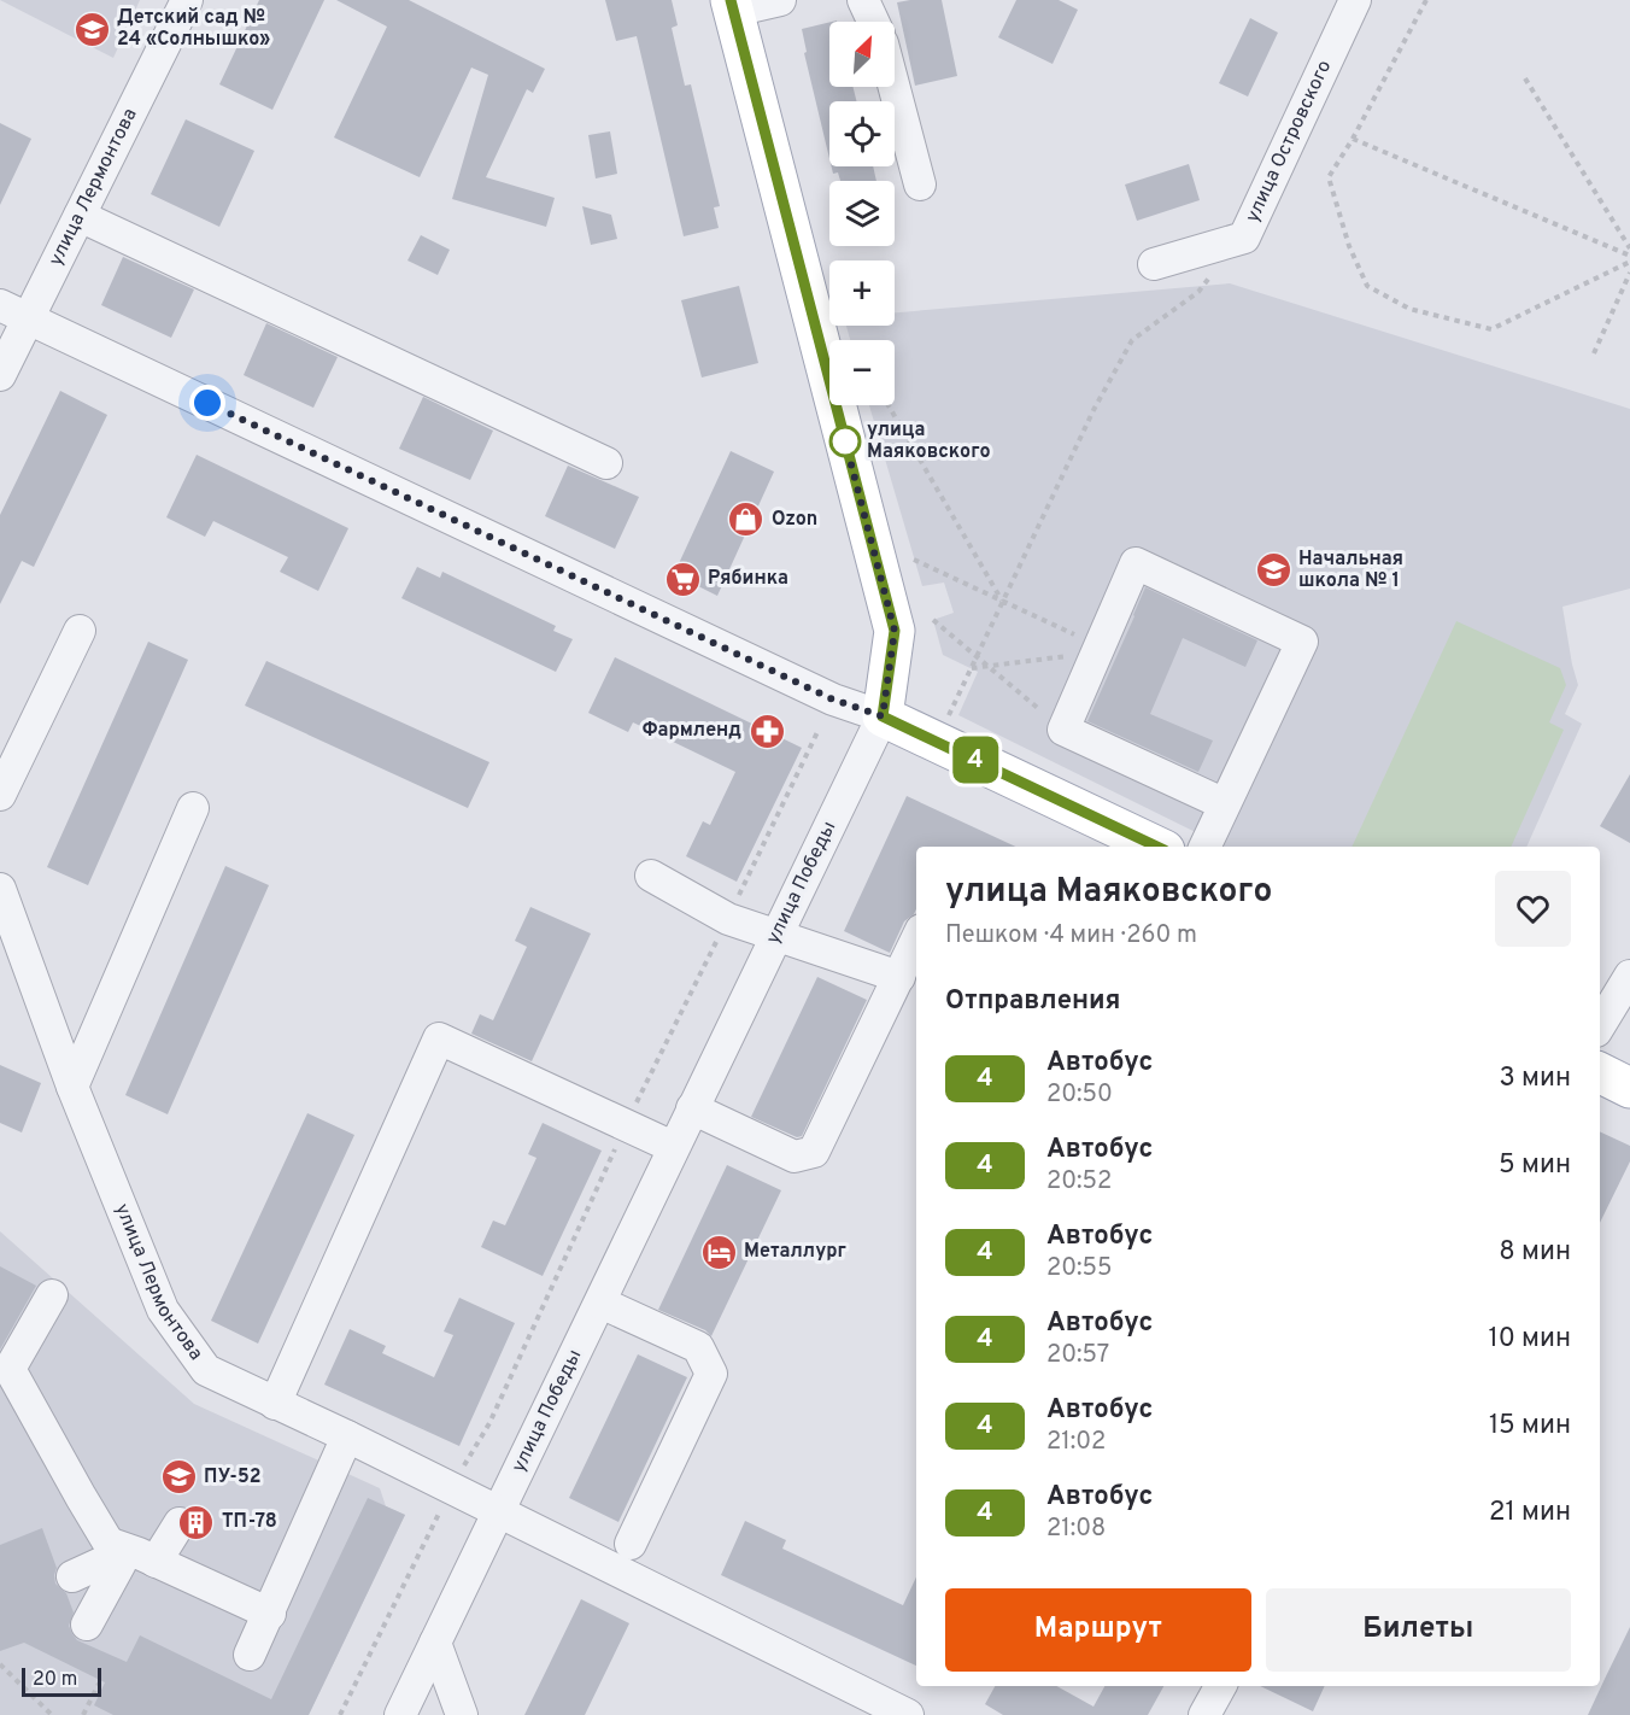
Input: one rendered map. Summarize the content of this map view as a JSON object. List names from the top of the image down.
{
  "streets": {
    "main road": ["улица Победы"],
    "street": ["улица Островского", "улица Лермонтова"]
  },
  "crossings": [
    ["улица Лермонтова", "улица Победы"]
  ],
  "places": {
    "school or university": ["Детский сад № 24 «Солнышко»", "Начальная школа № 1", "ПУ-52"],
    "other": ["улица Маяковского"],
    "shop": ["Ozon"],
    "supermarket": ["Рябинка"],
    "pharmacy": ["Фармленд"],
    "hotel": ["Металлург"],
    "building": ["ТП-78"]
  },
  "lines": ["bus line 4"],
  "scale_bar": "20 m",
  "north": "top right",
  "page": {
    "on_map": "4",
    "map_buttons": ["+", "−"],
    "heading": [
      ["улица Маяковского", "Пешком · 4 мин · 260 m"],
      "Отправления"
    ],
    "list": [
      {
        "mark": "4",
        "name": "Автобус",
        "note": "20:50",
        "value": "3 мин"
      },
      {
        "mark": "4",
        "name": "Автобус",
        "note": "20:52",
        "value": "5 мин"
      },
      {
        "mark": "4",
        "name": "Автобус",
        "note": "20:55",
        "value": "8 мин"
      },
      {
        "mark": "4",
        "name": "Автобус",
        "note": "20:57",
        "value": "10 мин"
      },
      {
        "mark": "4",
        "name": "Автобус",
        "note": "21:02",
        "value": "15 мин"
      },
      {
        "mark": "4",
        "name": "Автобус",
        "note": "21:08",
        "value": "21 мин"
      }
    ],
    "buttons": ["Маршрут", "Билеты"],
    "scale": "20 m"
  }
}
